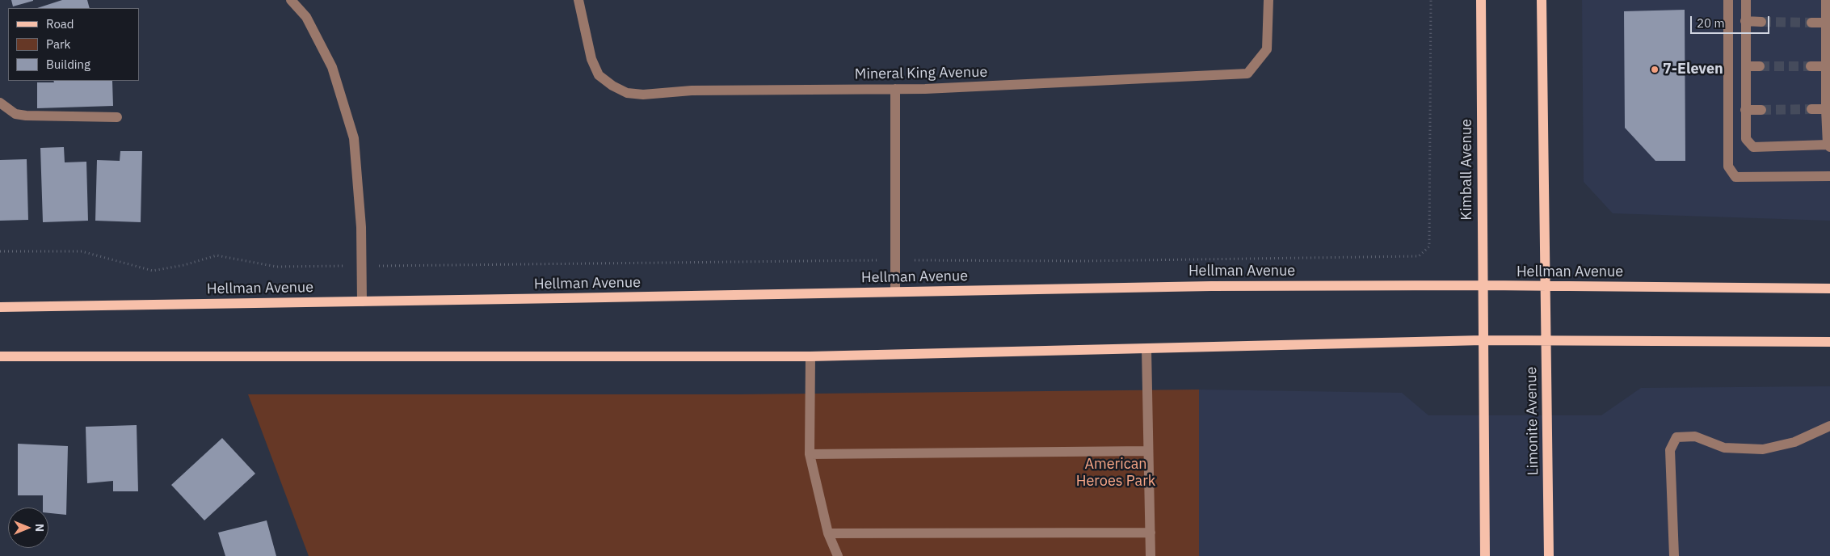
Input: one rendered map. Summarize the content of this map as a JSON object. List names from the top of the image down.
{
  "streets": {
    "main road": ["Kimball Avenue", "Hellman Avenue", "Limonite Avenue"],
    "street": ["Mineral King Avenue"]
  },
  "crossings": [
    ["Kimball Avenue", "Hellman Avenue"],
    ["Hellman Avenue", "Limonite Avenue"]
  ],
  "parks": ["American Heroes Park"],
  "places": ["7-Eleven"],
  "legend": ["Road", "Park", "Building"],
  "scale_bar": "20 m",
  "north": "right"
}
